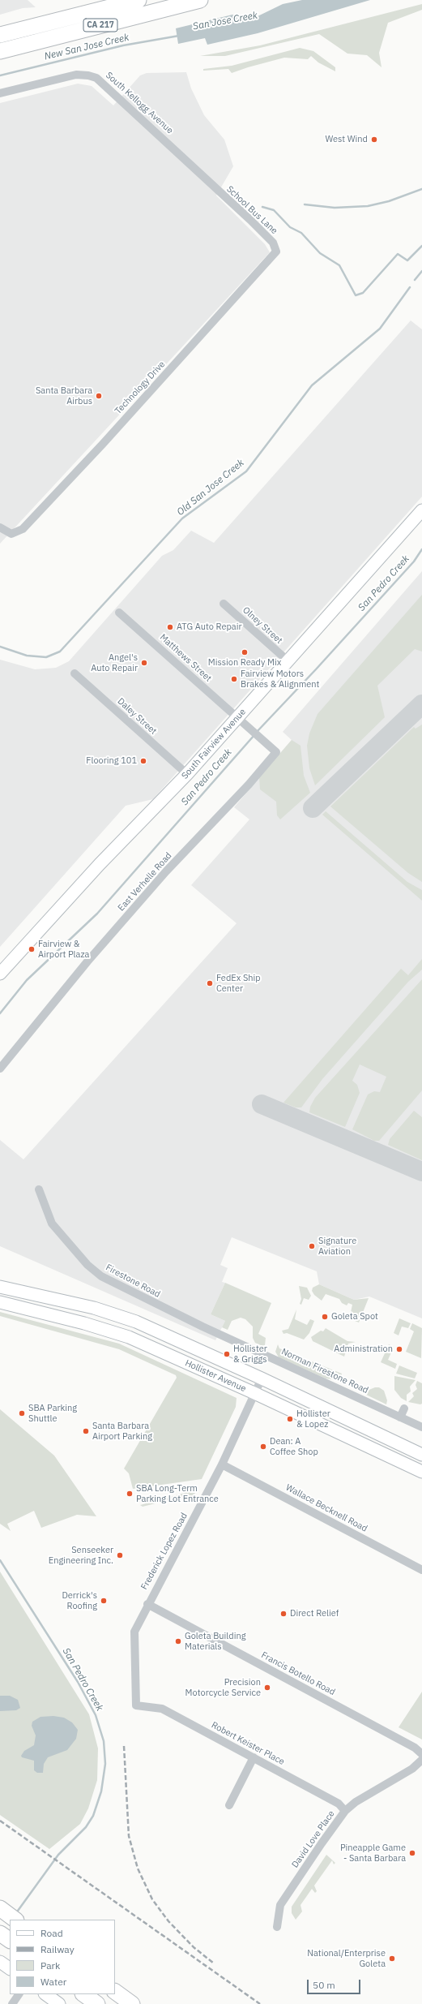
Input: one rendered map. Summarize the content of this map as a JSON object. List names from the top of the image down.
{
  "streets": {
    "highway": ["CA 217"],
    "main road": ["South Fairview Avenue", "Hollister Avenue"],
    "street": [
      "South Kellogg Avenue",
      "School Bus Lane",
      "Technology Drive",
      "Olney Street",
      "Matthews Street",
      "Daley Street",
      "East Verhelle Road",
      "Firestone Road",
      "Norman Firestone Road",
      "Wallace Becknell Road",
      "Frederick Lopez Road",
      "Francis Botello Road",
      "Robert Keister Place",
      "David Love Place"
    ]
  },
  "crossings": [
    ["South Kellogg Avenue", "School Bus Lane"],
    ["School Bus Lane", "Technology Drive"],
    ["Olney Street", "South Fairview Avenue"],
    ["Matthews Street", "South Fairview Avenue"],
    ["Matthews Street", "East Verhelle Road"],
    ["Daley Street", "South Fairview Avenue"],
    ["South Fairview Avenue", "East Verhelle Road"],
    ["Firestone Road", "Norman Firestone Road"],
    ["Hollister Avenue", "Frederick Lopez Road"],
    ["Wallace Becknell Road", "Frederick Lopez Road"],
    ["Frederick Lopez Road", "Francis Botello Road"],
    ["Frederick Lopez Road", "Robert Keister Place"],
    ["Robert Keister Place", "David Love Place"]
  ],
  "water": [
    "San Jose Creek",
    "New San Jose Creek",
    "Old San Jose Creek",
    "San Pedro Creek"
  ],
  "places": [
    "West Wind",
    "Santa Barbara Airbus",
    "ATG Auto Repair",
    "Mission Ready Mix",
    "Angel's Auto Repair",
    "Fairview Motors Brakes & Alignment",
    "Flooring 101",
    "Fairview & Airport Plaza",
    "FedEx Ship Center",
    "Signature Aviation",
    "Goleta Spot",
    "Administration",
    "Hollister & Griggs",
    "SBA Parking Shuttle",
    "Hollister & Lopez",
    "Santa Barbara Airport Parking",
    "Dean: A Coffee Shop",
    "SBA Long-Term Parking Lot Entrance",
    "Senseeker Engineering Inc.",
    "Derrick's Roofing",
    "Direct Relief",
    "Goleta Building Materials",
    "Precision Motorcycle Service",
    "Pineapple Game - Santa Barbara",
    "National/Enterprise Goleta"
  ],
  "legend": [
    "Road",
    "Railway",
    "Park",
    "Water"
  ],
  "scale_bar": "50 m"
}
